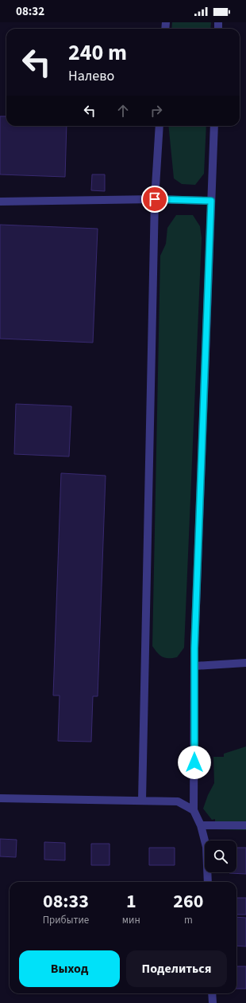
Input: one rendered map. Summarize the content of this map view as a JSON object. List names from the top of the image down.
{
  "page": {
    "status": "08:32",
    "turn": ["240 m", "Налево"],
    "eta": [
      "08:33",
      "Прибытие",
      "1",
      "мин",
      "260",
      "m"
    ],
    "buttons": ["Выход", "Поделиться"]
  }
}
